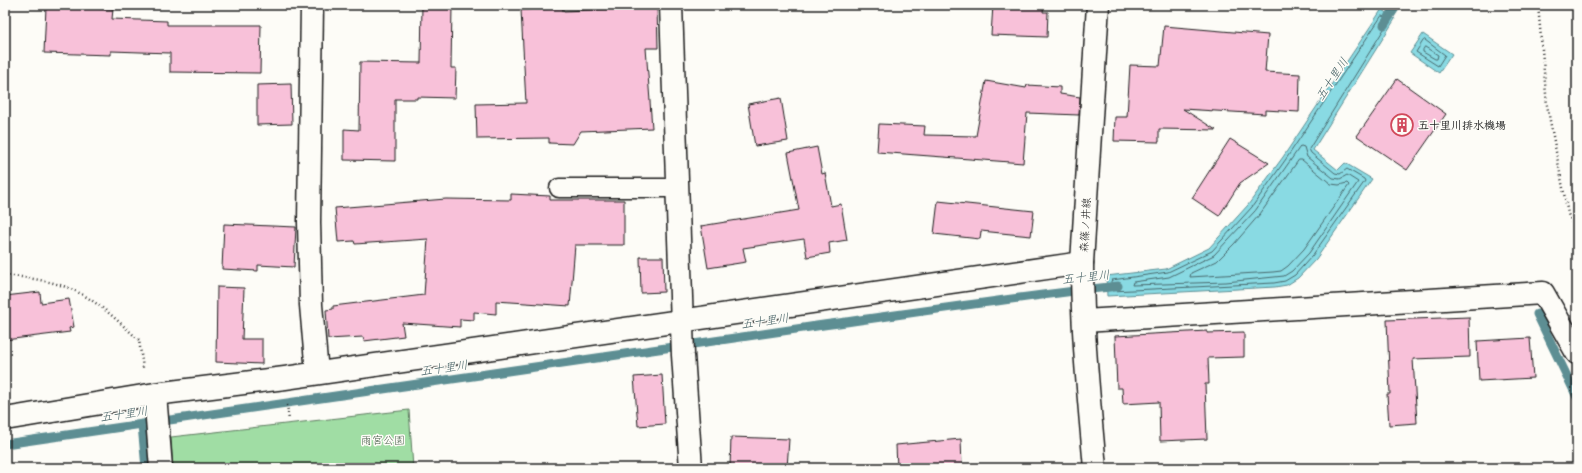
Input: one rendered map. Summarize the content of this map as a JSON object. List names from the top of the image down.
{
  "streets": {
    "street": ["森篠ノ井線"]
  },
  "water": ["五十里川"],
  "parks": ["雨宮公園"],
  "places": {
    "building": ["五十里川排水機場"]
  }
}
